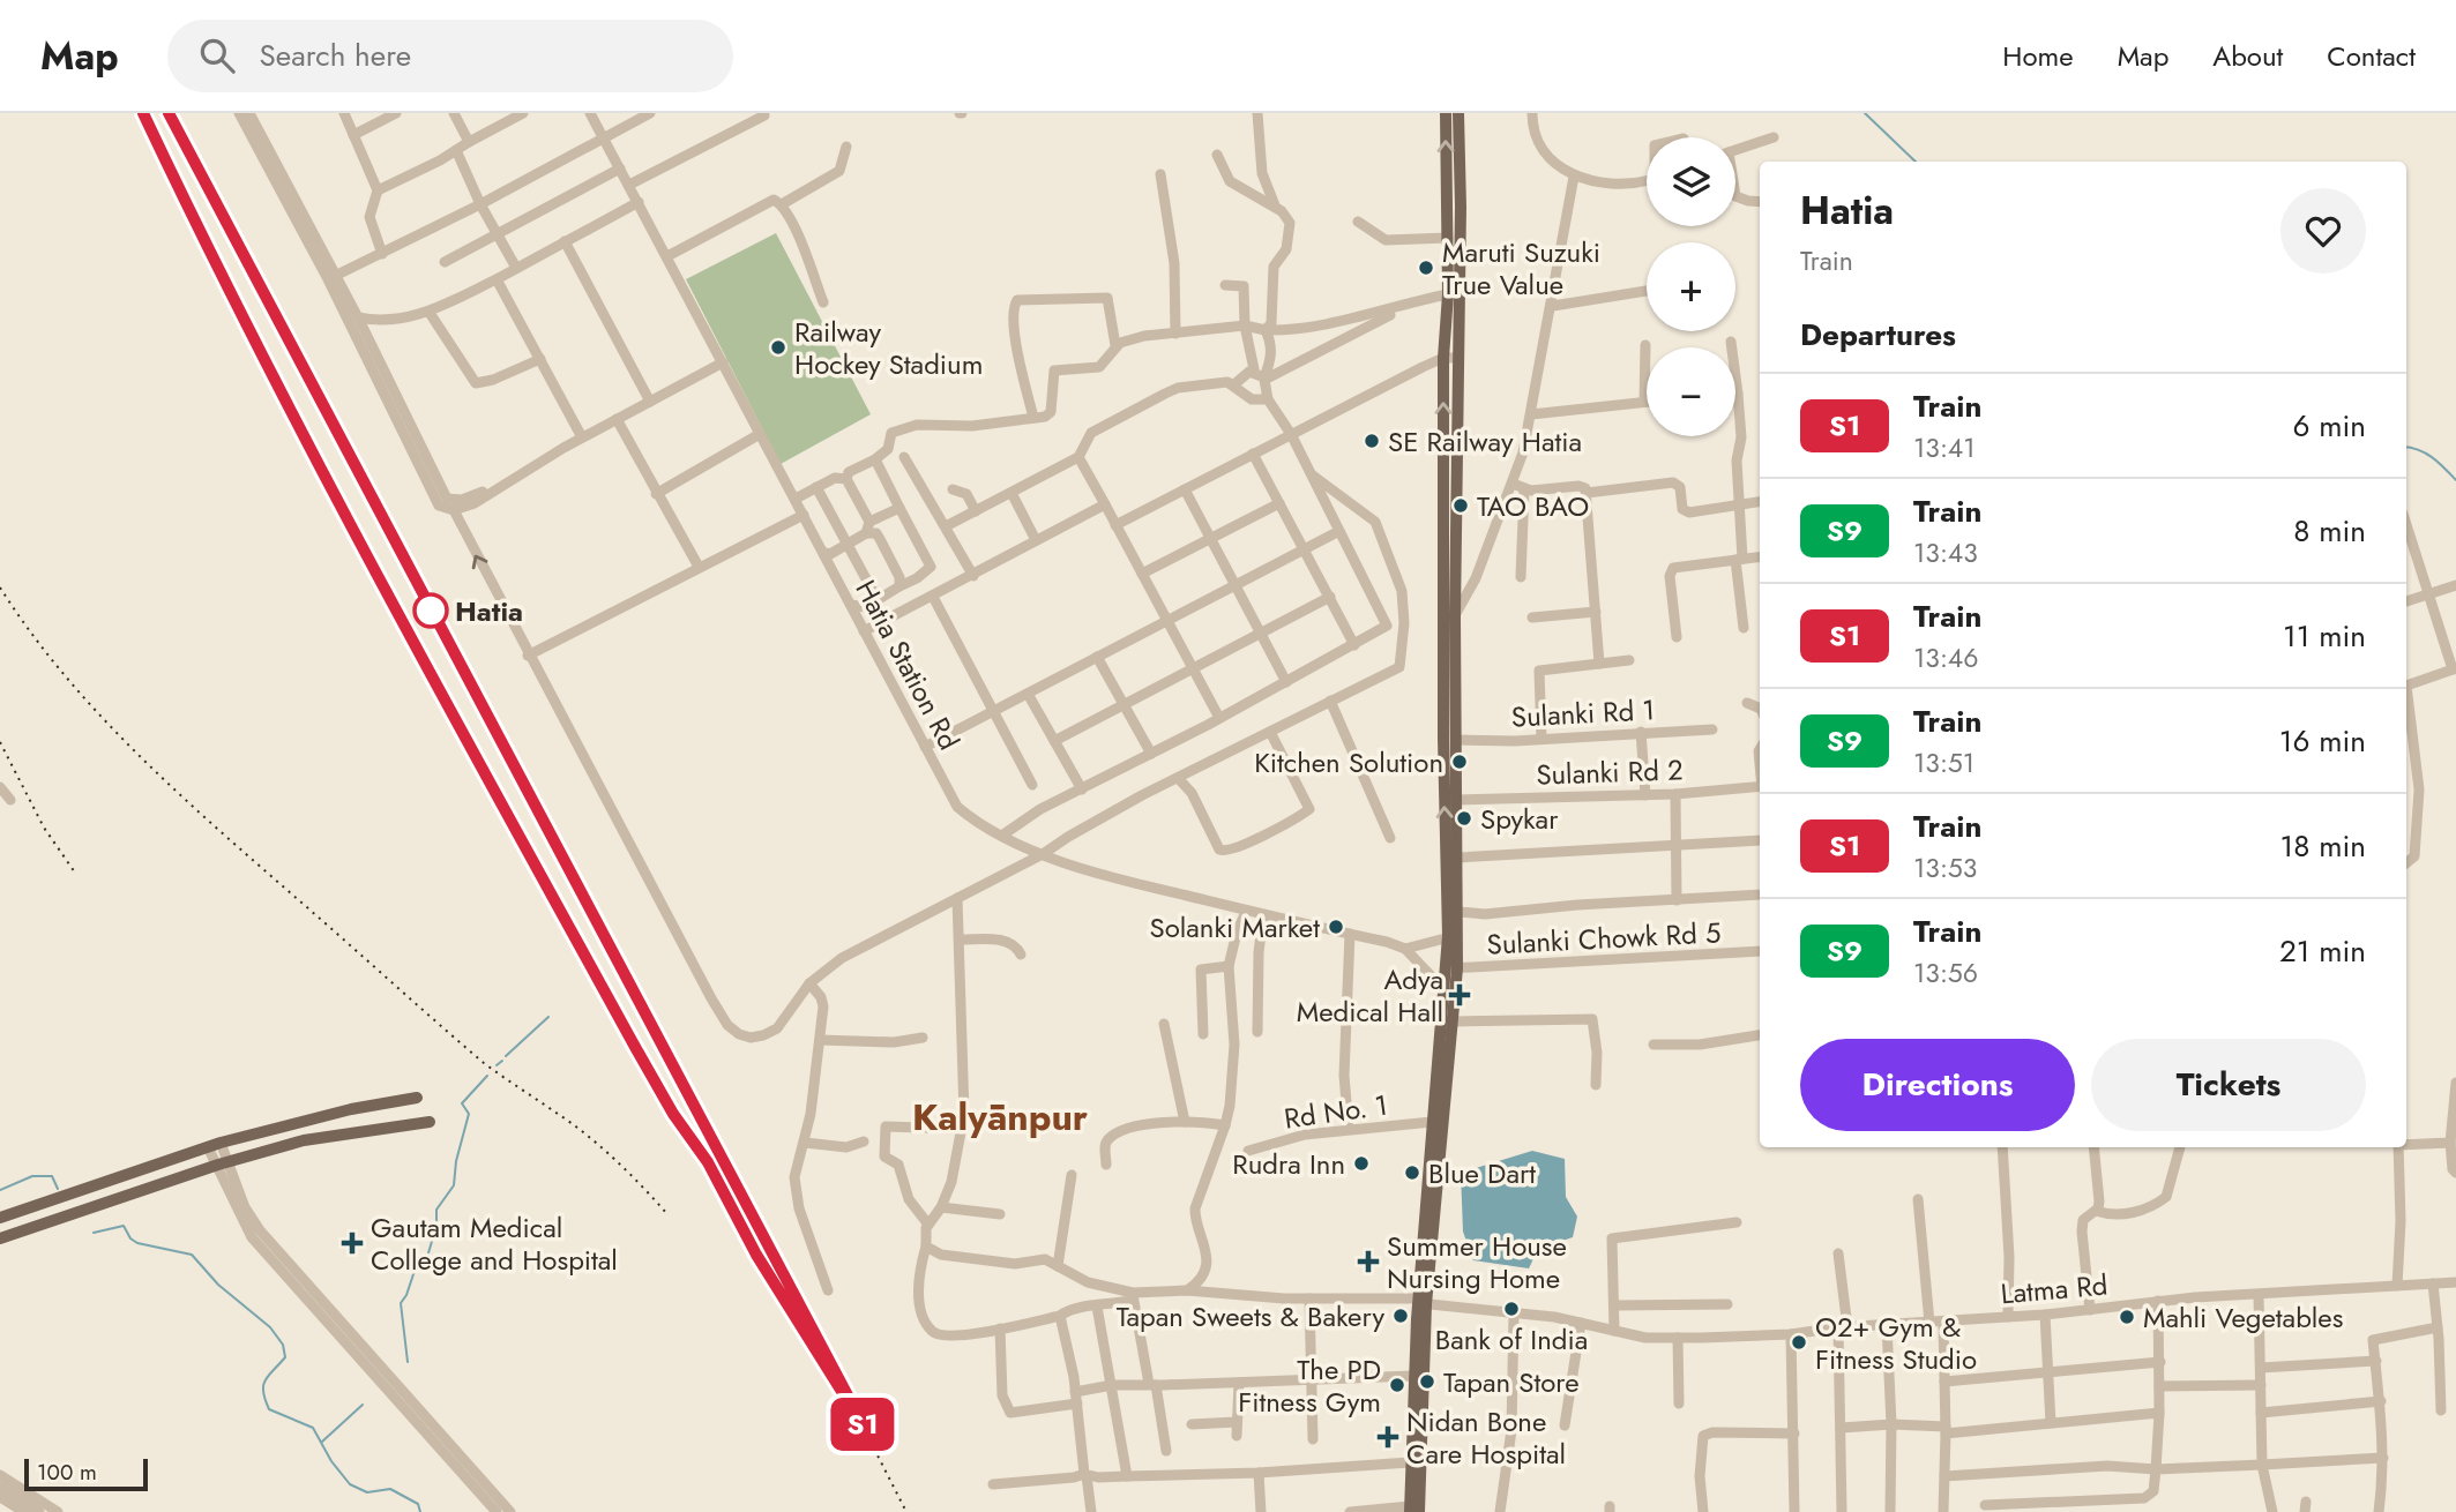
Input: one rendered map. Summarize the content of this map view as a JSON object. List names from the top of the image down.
{
  "streets": {
    "street": [
      "Hatia Station Rd",
      "Sulanki Rd 1",
      "Sulanki Rd 2",
      "Sulanki Chowk Rd 5",
      "Rd No. 1",
      "Latma Rd"
    ]
  },
  "districts": ["Kalyānpur"],
  "places": {
    "other": [
      "Maruti Suzuki True Value",
      "Railway Hockey Stadium",
      "SE Railway Hatia",
      "TAO BAO",
      "Hatia",
      "Kitchen Solution",
      "Spykar",
      "Solanki Market",
      "Rudra Inn",
      "Blue Dart",
      "Bank of India",
      "Tapan Sweets & Bakery",
      "Mahli Vegetables",
      "O2+ Gym & Fitness Studio",
      "Tapan Store",
      "The PD Fitness Gym"
    ],
    "health": [
      "Adya Medical Hall",
      "Gautam Medical College and Hospital",
      "Summer House Nursing Home",
      "Nidan Bone Care Hospital"
    ]
  },
  "scale_bar": "100 m",
  "page": {
    "header": "Map",
    "search": "Search here",
    "nav": [
      "Home",
      "Map",
      "About",
      "Contact"
    ],
    "on_map": "S1",
    "map_buttons": ["+", "−"],
    "heading": [
      ["Hatia", "Train"],
      "Departures"
    ],
    "list": [
      {
        "mark": "S1",
        "name": "Train",
        "note": "13:41",
        "value": "6 min"
      },
      {
        "mark": "S9",
        "name": "Train",
        "note": "13:43",
        "value": "8 min"
      },
      {
        "mark": "S1",
        "name": "Train",
        "note": "13:46",
        "value": "11 min"
      },
      {
        "mark": "S9",
        "name": "Train",
        "note": "13:51",
        "value": "16 min"
      },
      {
        "mark": "S1",
        "name": "Train",
        "note": "13:53",
        "value": "18 min"
      },
      {
        "mark": "S9",
        "name": "Train",
        "note": "13:56",
        "value": "21 min"
      }
    ],
    "buttons": ["Directions", "Tickets"],
    "scale": "100 m"
  }
}
